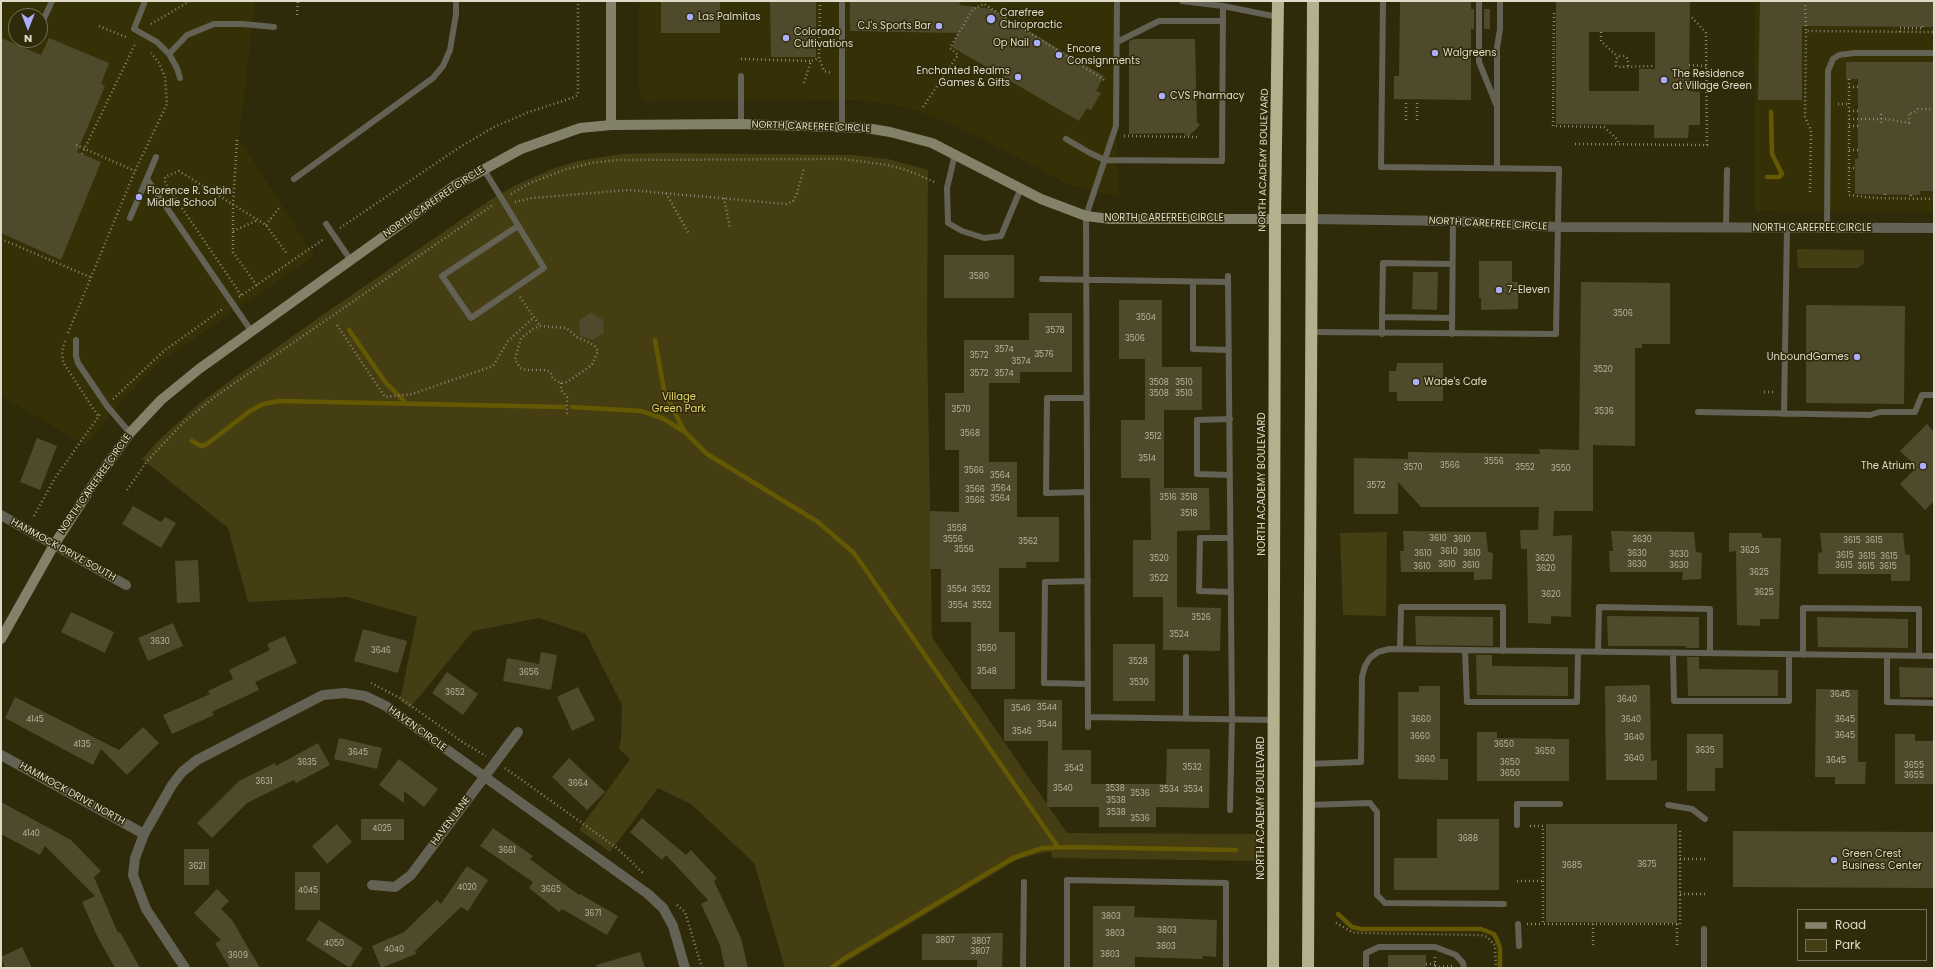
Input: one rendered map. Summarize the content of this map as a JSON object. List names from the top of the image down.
{
  "streets": {
    "highway": ["NORTH ACADEMY BOULEVARD"],
    "main road": ["NORTH CAREFREE CIRCLE"],
    "street": [
      "HAMMOCK DRIVE SOUTH",
      "HAVEN CIRCLE",
      "HAMMOCK DRIVE NORTH",
      "HAVEN LANE"
    ]
  },
  "crossings": [
    ["NORTH CAREFREE CIRCLE", "NORTH ACADEMY BOULEVARD"],
    ["NORTH CAREFREE CIRCLE", "HAMMOCK DRIVE SOUTH"],
    ["HAVEN CIRCLE", "HAMMOCK DRIVE NORTH"],
    ["HAVEN CIRCLE", "HAVEN LANE"]
  ],
  "parks": ["Village Green Park"],
  "places": [
    "Las Palmitas",
    "Carefree Chiropractic",
    "CJ's Sports Bar",
    "Colorado Cultivations",
    "Op Nail",
    "Walgreens",
    "Encore Consignments",
    "Enchanted Realms Games & Gifts",
    "The Residence at Village Green",
    "CVS Pharmacy",
    "Florence R. Sabin Middle School",
    "7-Eleven",
    "UnboundGames",
    "Wade's Cafe",
    "The Atrium",
    "Green Crest Business Center"
  ],
  "house_numbers": [
    "3580",
    "3506",
    "3504",
    "3578",
    "3506",
    "3574",
    "3576",
    "3572",
    "3574",
    "3520",
    "3572",
    "3574",
    "3508",
    "3510",
    "3508",
    "3510",
    "3570",
    "3536",
    "3568",
    "3512",
    "3514",
    "3556",
    "3566",
    "3570",
    "3552",
    "3550",
    "3566",
    "3564",
    "3572",
    "3564",
    "3566",
    "3516",
    "3518",
    "3564",
    "3566",
    "3518",
    "3558",
    "3610",
    "3556",
    "3610",
    "3630",
    "3615",
    "3615",
    "3562",
    "3556",
    "3625",
    "3610",
    "3610",
    "3610",
    "3630",
    "3630",
    "3615",
    "3615",
    "3615",
    "3520",
    "3620",
    "3610",
    "3630",
    "3610",
    "3630",
    "3615",
    "3610",
    "3615",
    "3615",
    "3620",
    "3625",
    "3522",
    "3554",
    "3552",
    "3625",
    "3620",
    "3554",
    "3552",
    "3526",
    "3524",
    "3630",
    "3550",
    "3646",
    "3528",
    "3548",
    "3656",
    "3530",
    "3652",
    "3645",
    "3640",
    "3544",
    "3546",
    "4145",
    "3660",
    "3640",
    "3645",
    "3544",
    "3546",
    "3645",
    "3660",
    "3640",
    "4135",
    "3650",
    "3635",
    "3650",
    "3645",
    "3640",
    "3660",
    "3645",
    "3635",
    "3650",
    "3655",
    "3532",
    "3542",
    "3650",
    "3655",
    "3631",
    "3664",
    "3540",
    "3538",
    "3534",
    "3534",
    "3536",
    "3538",
    "3538",
    "3536",
    "4025",
    "4140",
    "3688",
    "3661",
    "3675",
    "3685",
    "3621",
    "4020",
    "3665",
    "4045",
    "3671",
    "3803",
    "3803",
    "3803",
    "3807",
    "3807",
    "4050",
    "3803",
    "4040",
    "3807",
    "3803",
    "3609"
  ],
  "legend": ["Road", "Park"],
  "north": "bottom"
}
